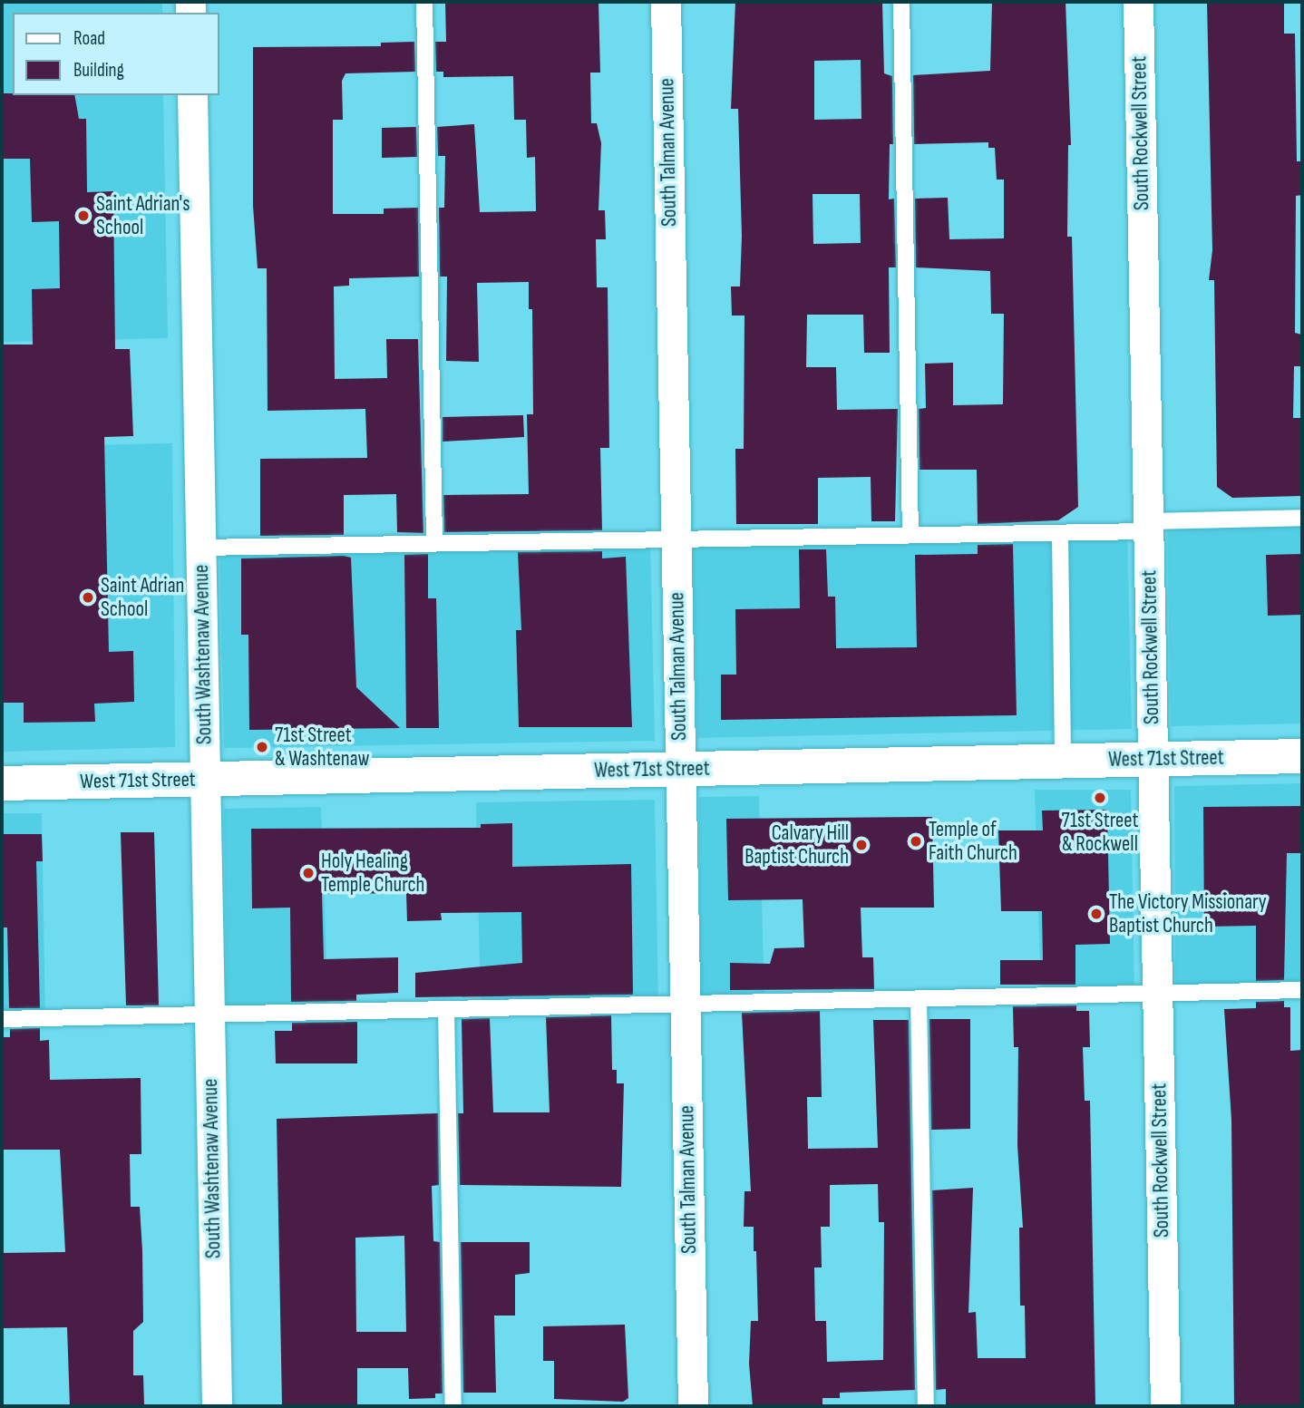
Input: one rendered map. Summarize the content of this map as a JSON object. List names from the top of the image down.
{
  "streets": {
    "main road": ["West 71st Street"],
    "street": ["South Rockwell Street", "South Talman Avenue", "South Washtenaw Avenue"]
  },
  "crossings": [
    ["South Rockwell Street", "West 71st Street"],
    ["South Talman Avenue", "West 71st Street"],
    ["South Washtenaw Avenue", "West 71st Street"]
  ],
  "places": [
    "Saint Adrian's School",
    "Saint Adrian School",
    "71st Street & Washtenaw",
    "71st Street & Rockwell",
    "Temple of Faith Church",
    "Calvary Hill Baptist Church",
    "Holy Healing Temple Church",
    "The Victory Missionary Baptist Church"
  ],
  "legend": ["Road", "Building"]
}
